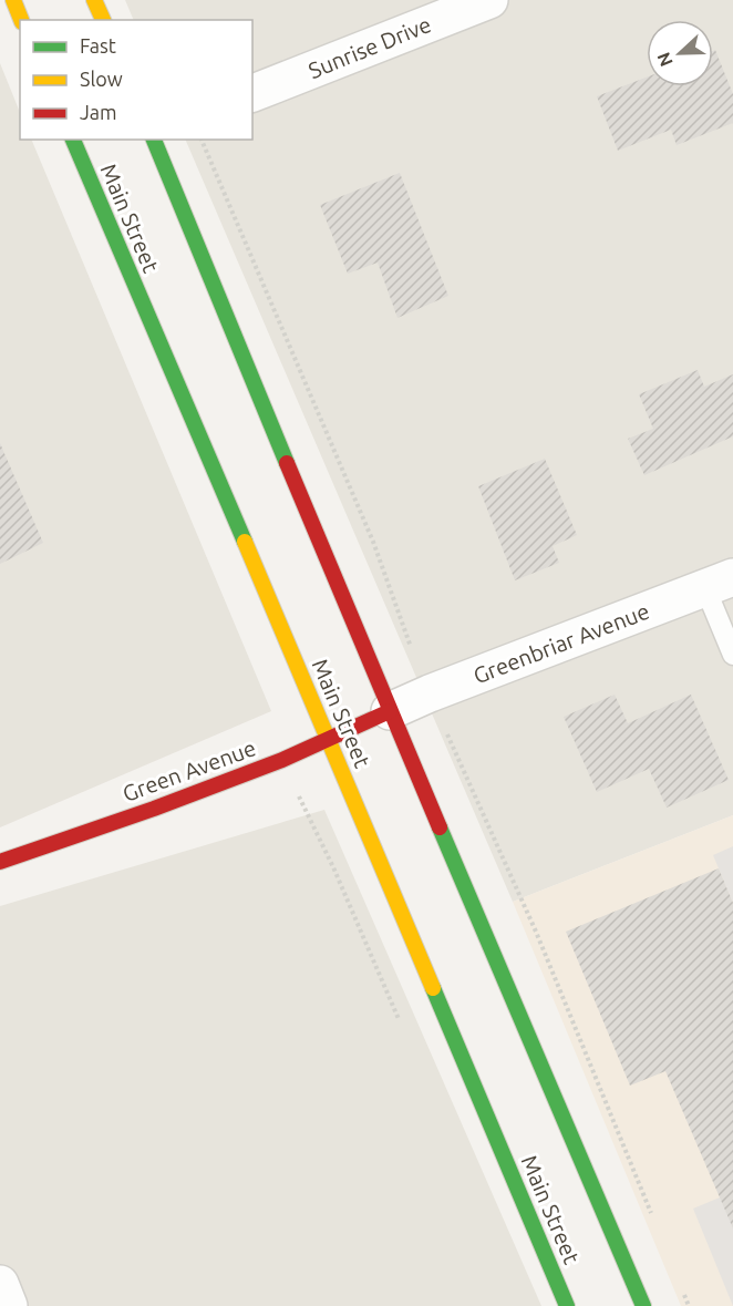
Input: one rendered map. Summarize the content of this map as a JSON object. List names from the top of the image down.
{
  "streets": {
    "main road": ["Main Street", "Green Avenue"],
    "street": ["Sunrise Drive", "Greenbriar Avenue"]
  },
  "crossings": [
    ["Main Street", "Greenbriar Avenue"],
    ["Main Street", "Green Avenue"],
    ["Greenbriar Avenue", "Green Avenue"]
  ],
  "legend": ["Fast", "Slow", "Jam"],
  "north": "left"
}
